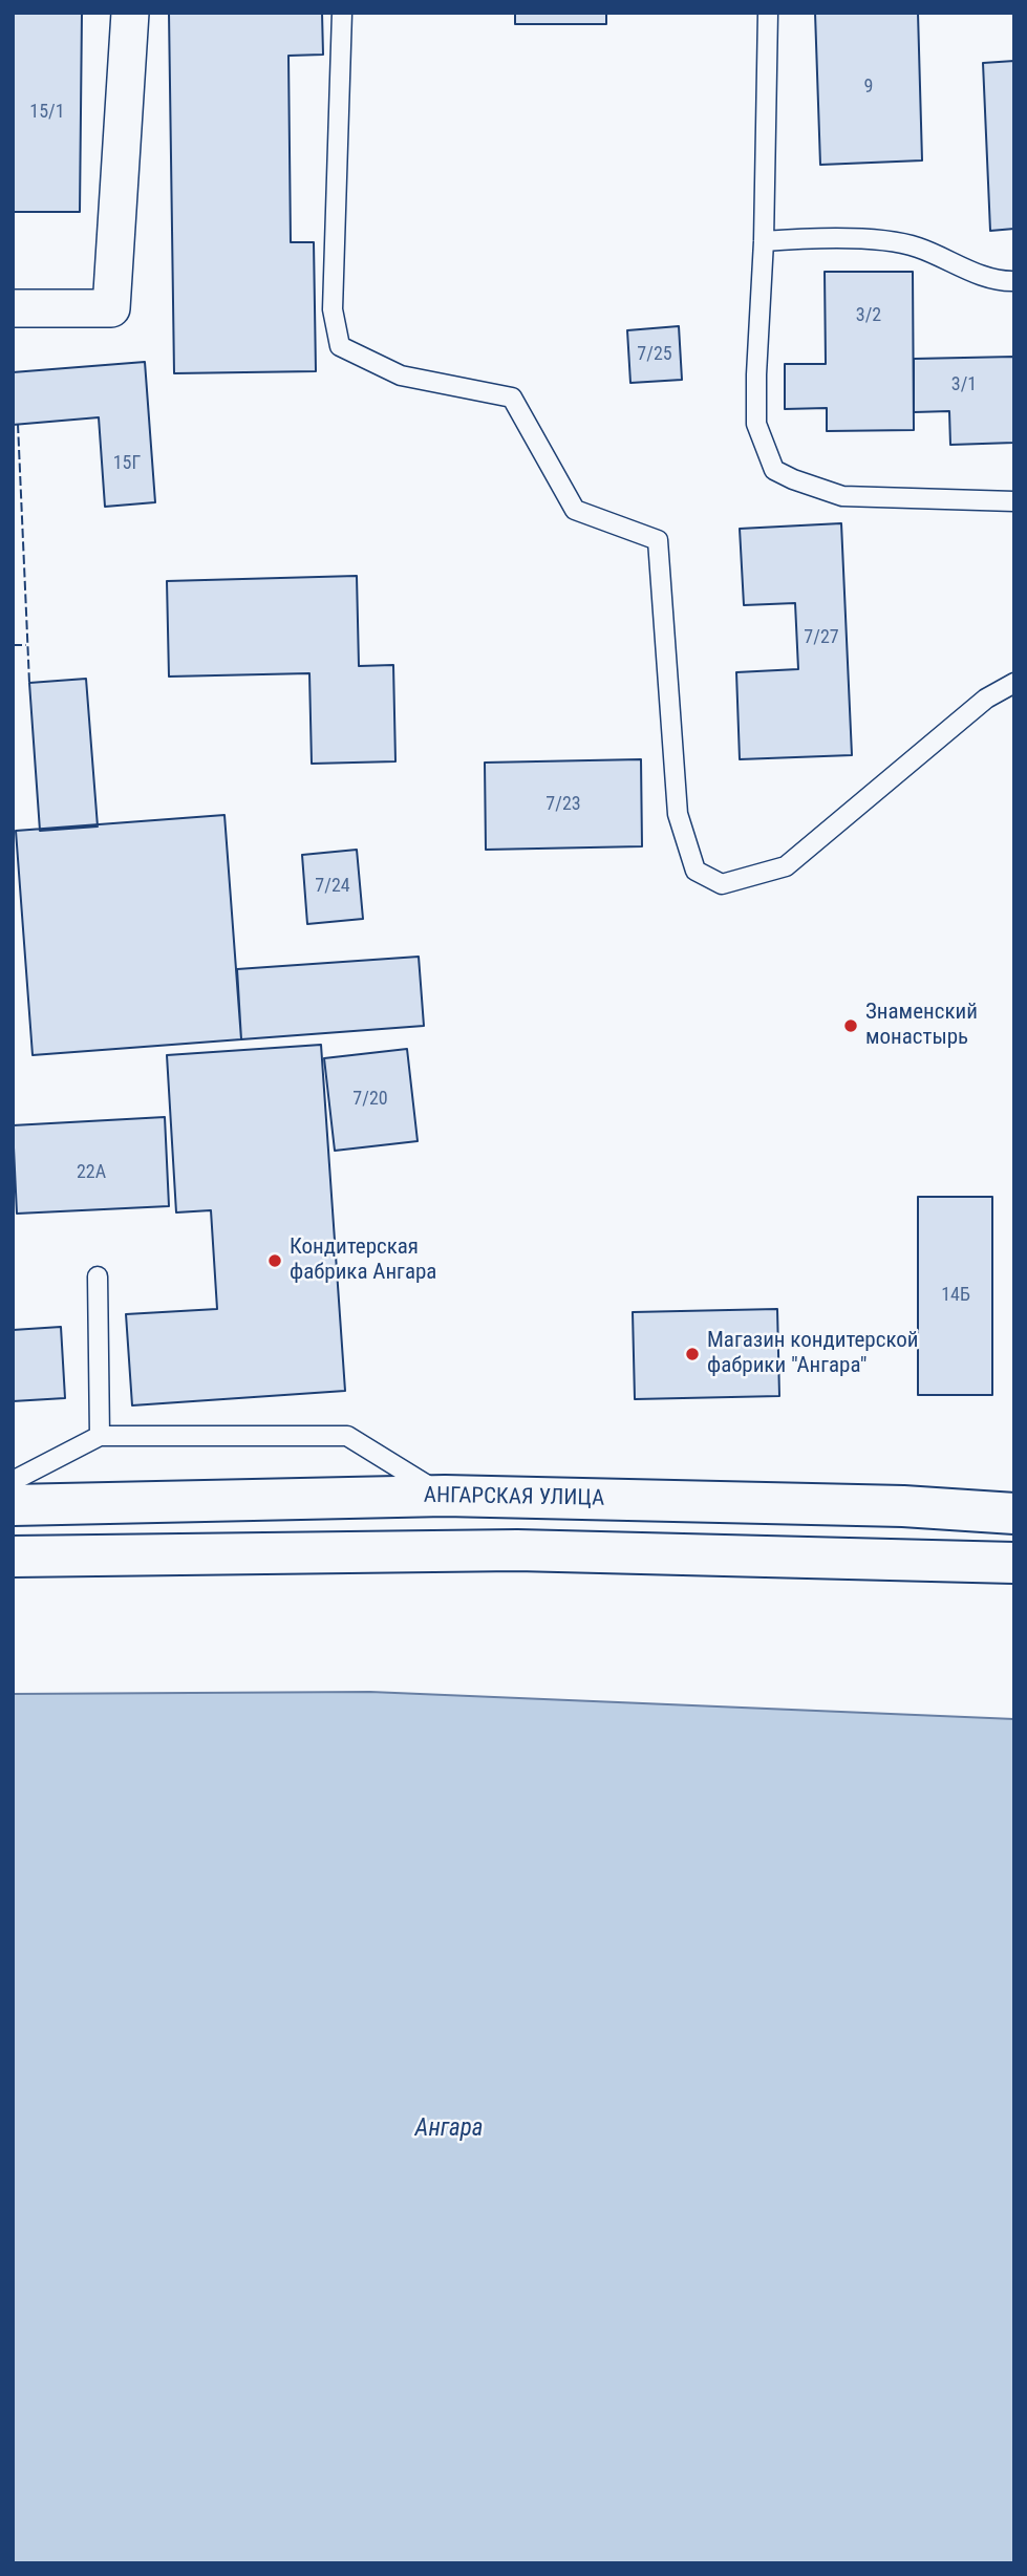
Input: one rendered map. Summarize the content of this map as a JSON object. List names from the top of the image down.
{
  "streets": {
    "main road": ["АНГАРСКАЯ УЛИЦА"]
  },
  "water": ["Ангара"],
  "places": ["Знаменский монастырь", "Кондитерская фабрика Ангара", "Магазин кондитерской фабрики \"Ангара\""],
  "house_numbers": [
    "9",
    "15/1",
    "3/2",
    "7/25",
    "3/1",
    "15Г",
    "7/27",
    "7/23",
    "7/24",
    "7/20",
    "22А",
    "14Б"
  ]
}
